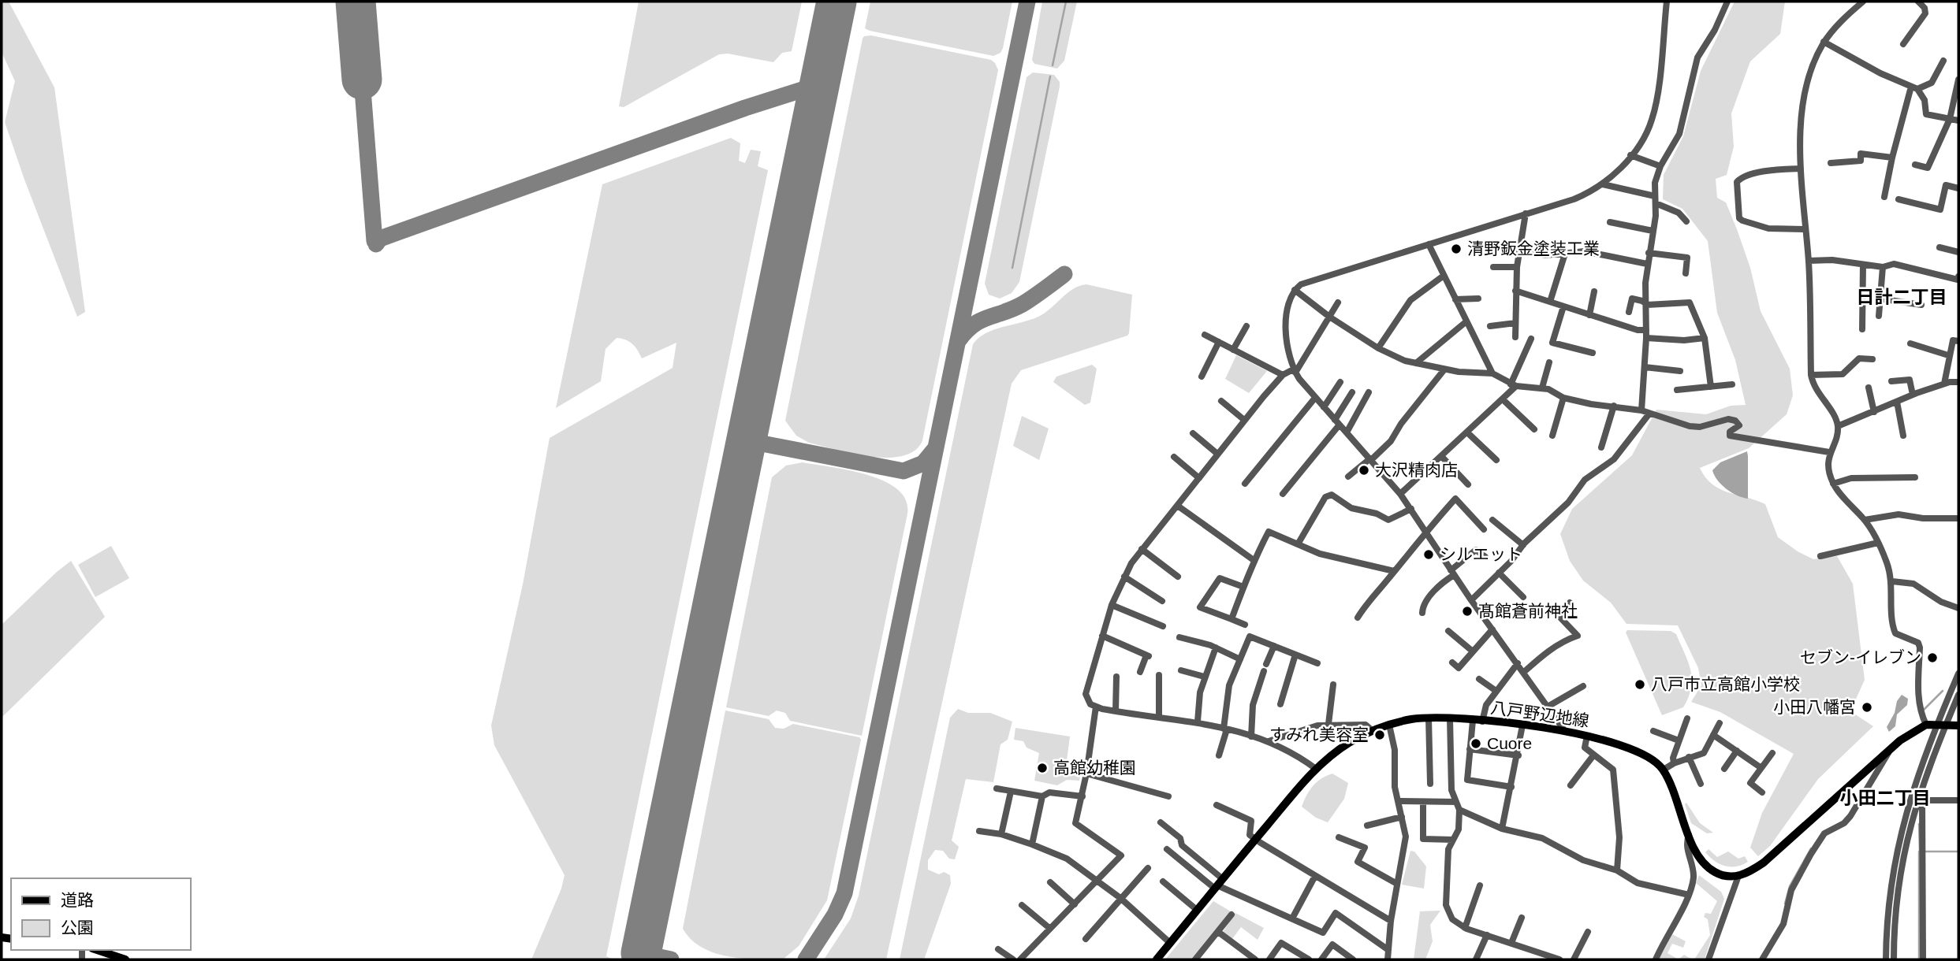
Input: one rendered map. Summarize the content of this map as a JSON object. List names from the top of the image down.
{
  "streets": {
    "main road": ["八戸野辺地線"]
  },
  "districts": ["日計二丁目", "小田二丁目"],
  "places": [
    "清野鈑金塗装工業",
    "大沢精肉店",
    "シルエット",
    "髙館蒼前神社",
    "セブン-イレブン",
    "八戸市立高館小学校",
    "小田八幡宮",
    "すみれ美容室",
    "Cuore",
    "高館幼稚園"
  ],
  "legend": ["道路", "公園"]
}
